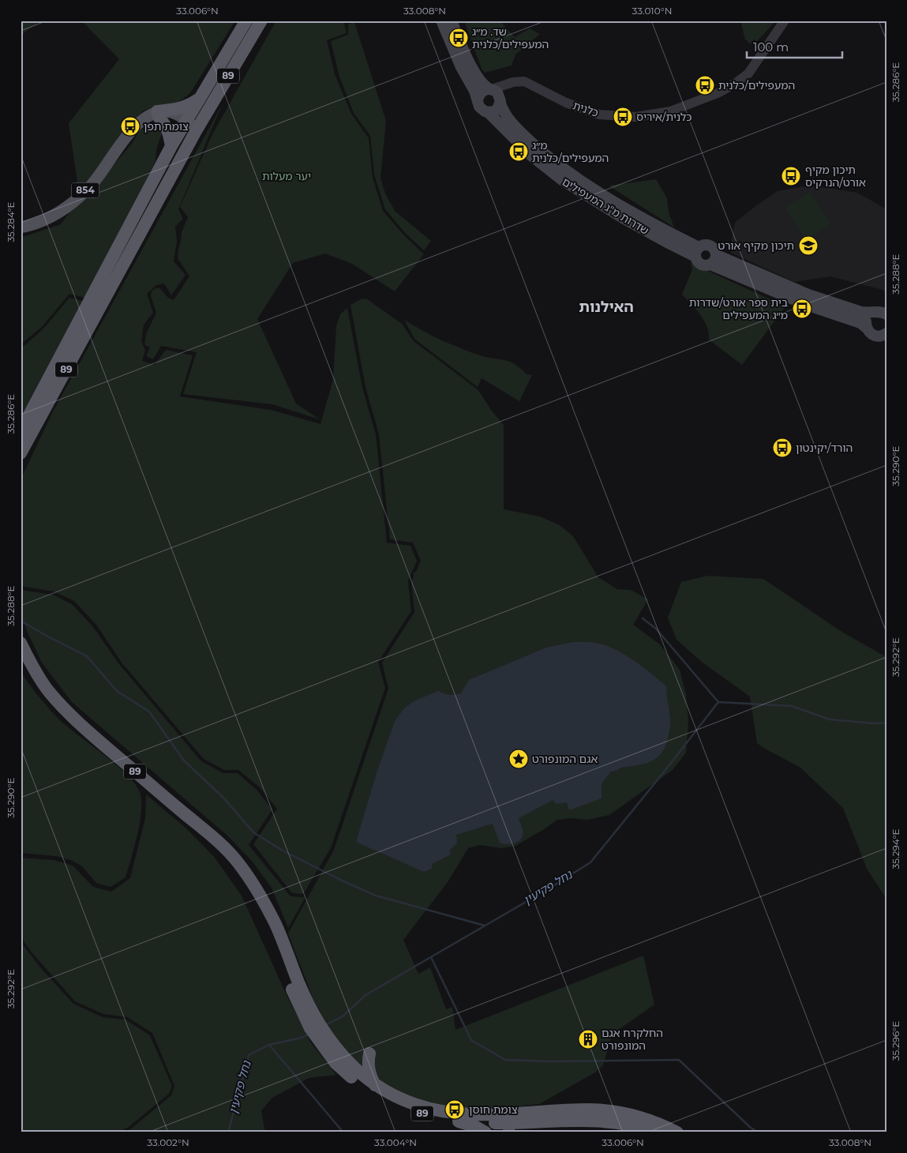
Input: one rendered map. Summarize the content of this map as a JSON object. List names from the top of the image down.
{
  "streets": {
    "highway": ["89"],
    "main road": ["854", "שדרות מ\"ג המעפילים"],
    "street": ["כלנית"]
  },
  "districts": ["האילנות"],
  "water": ["נחל פקיעין"],
  "parks": ["יער מעלות"],
  "places": {
    "bus stop": [
      "שד. מ״ג המעפילים/כלנית",
      "המעפילים/כלנית",
      "כלנית/איריס",
      "צומת תפן",
      "מ״ג המעפילים/כלנית",
      "תיכון מקיף אורט/הנרקיס",
      "בית ספר אורט/שדרות מ״ג המעפילים",
      "הורד/יקינטון",
      "צומת חוסן"
    ],
    "school or university": ["תיכון מקיף אורט"],
    "place": ["אגם המונפורט"],
    "building": ["החלקרח אגם המונפורט"]
  },
  "scale_bar": "100 m",
  "coordinates": [
    "33.006°N",
    "33.008°N",
    "33.010°N",
    "35.286°E",
    "35.284°E",
    "35.288°E",
    "35.290°E",
    "35.292°E",
    "35.294°E",
    "35.296°E",
    "33.002°N",
    "33.004°N"
  ]
}
